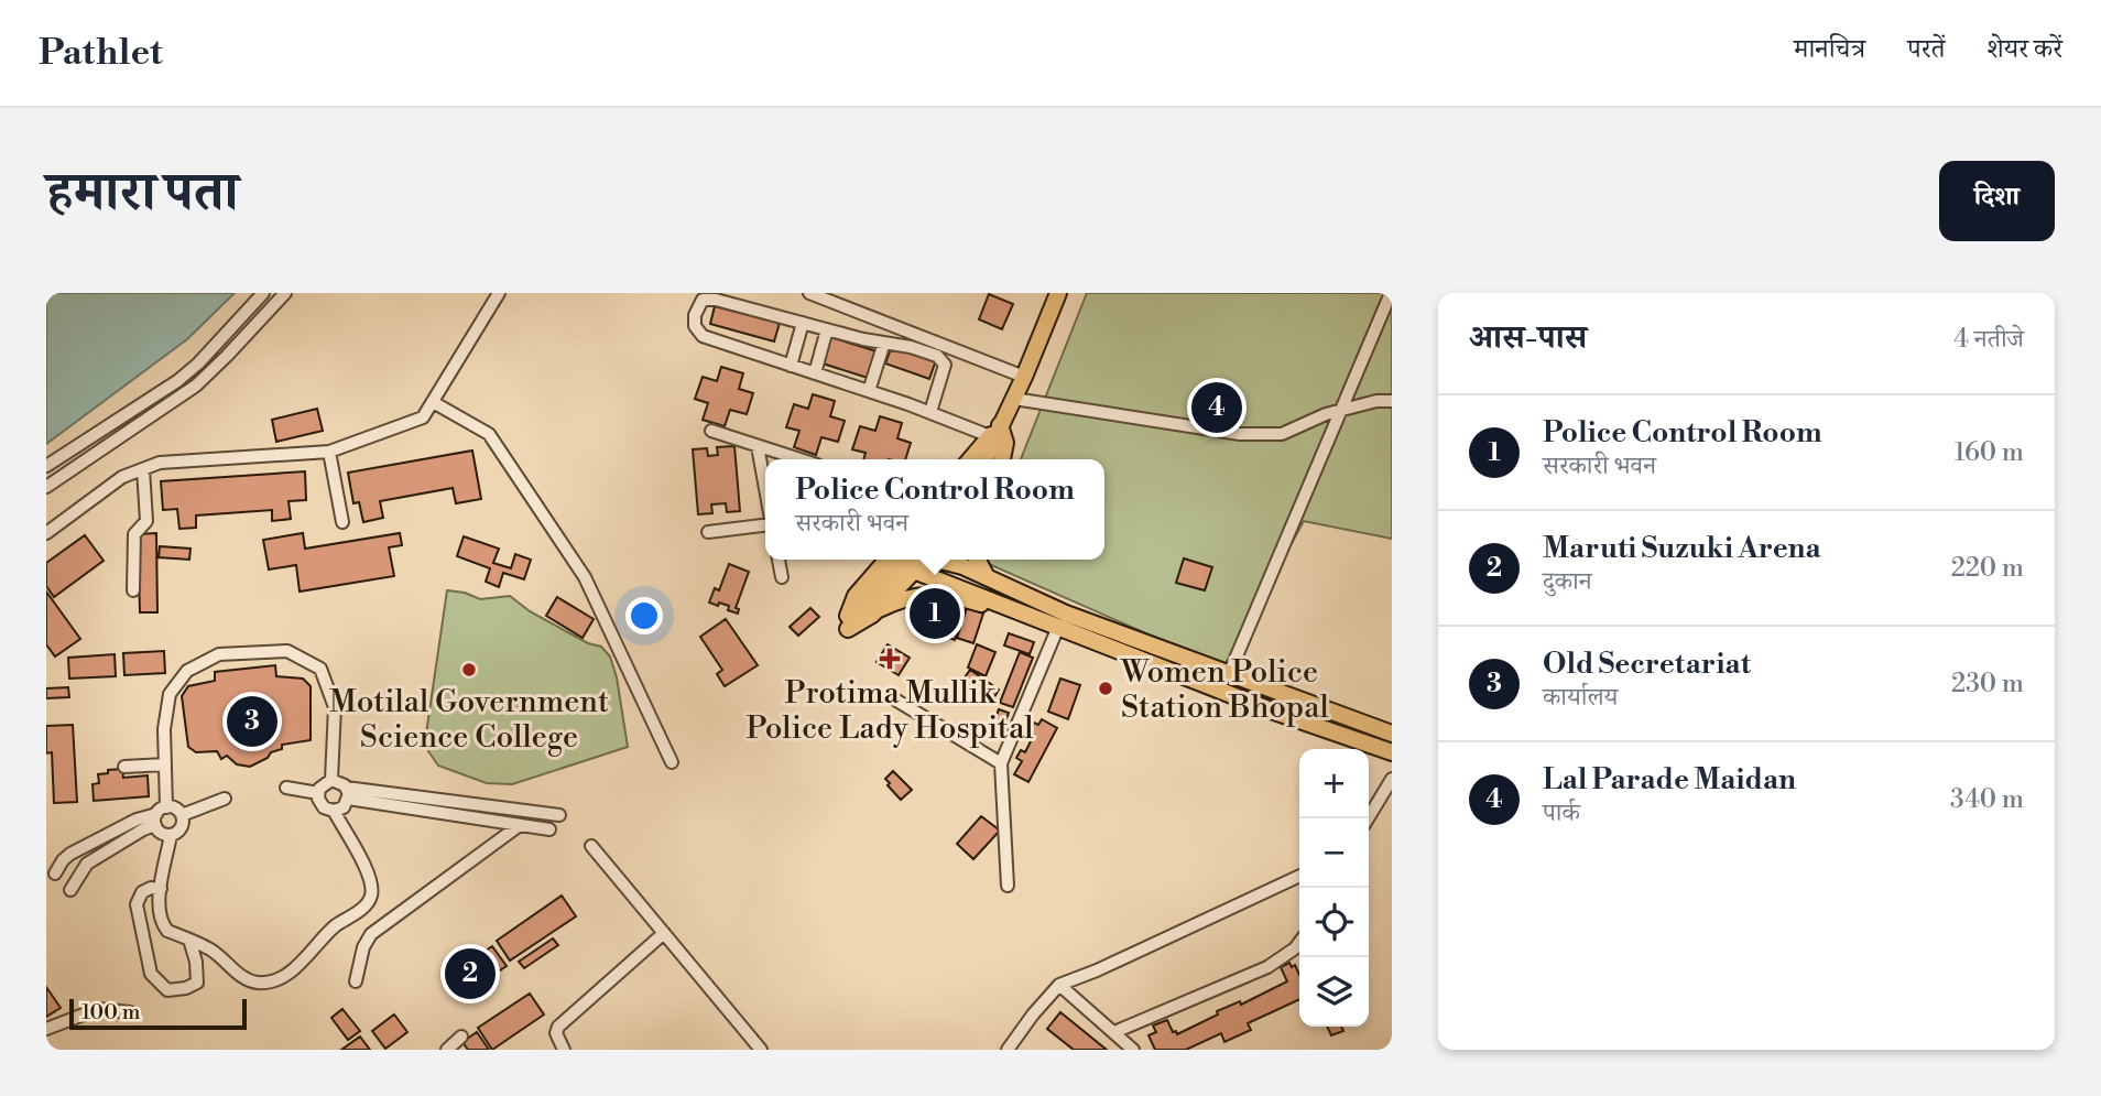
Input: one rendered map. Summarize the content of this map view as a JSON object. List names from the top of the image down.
{
  "places": {
    "health": ["Protima Mullik Police Lady Hospital"],
    "other": ["Motilal Government Science College", "Women Police Station Bhopal"]
  },
  "scale_bar": "100 m",
  "page": {
    "header": "Pathlet",
    "nav": ["मानचित्र", "परतें", "शेयर करें"],
    "title": "हमारा पता",
    "buttons": "दिशा",
    "heading": ["आस-पास", "4 नतीजे"],
    "pins": [
      "4",
      "1",
      "3",
      "2"
    ],
    "list": [
      {
        "mark": "1",
        "name": "Police Control Room",
        "note": "सरकारी भवन",
        "value": "160 m"
      },
      {
        "mark": "2",
        "name": "Maruti Suzuki Arena",
        "note": "दुकान",
        "value": "220 m"
      },
      {
        "mark": "3",
        "name": "Old Secretariat",
        "note": "कार्यालय",
        "value": "230 m"
      },
      {
        "mark": "4",
        "name": "Lal Parade Maidan",
        "note": "पार्क",
        "value": "340 m"
      }
    ],
    "popup": ["Police Control Room", "सरकारी भवन"],
    "map_buttons": ["+", "−"],
    "scale": "100 m"
  }
}
